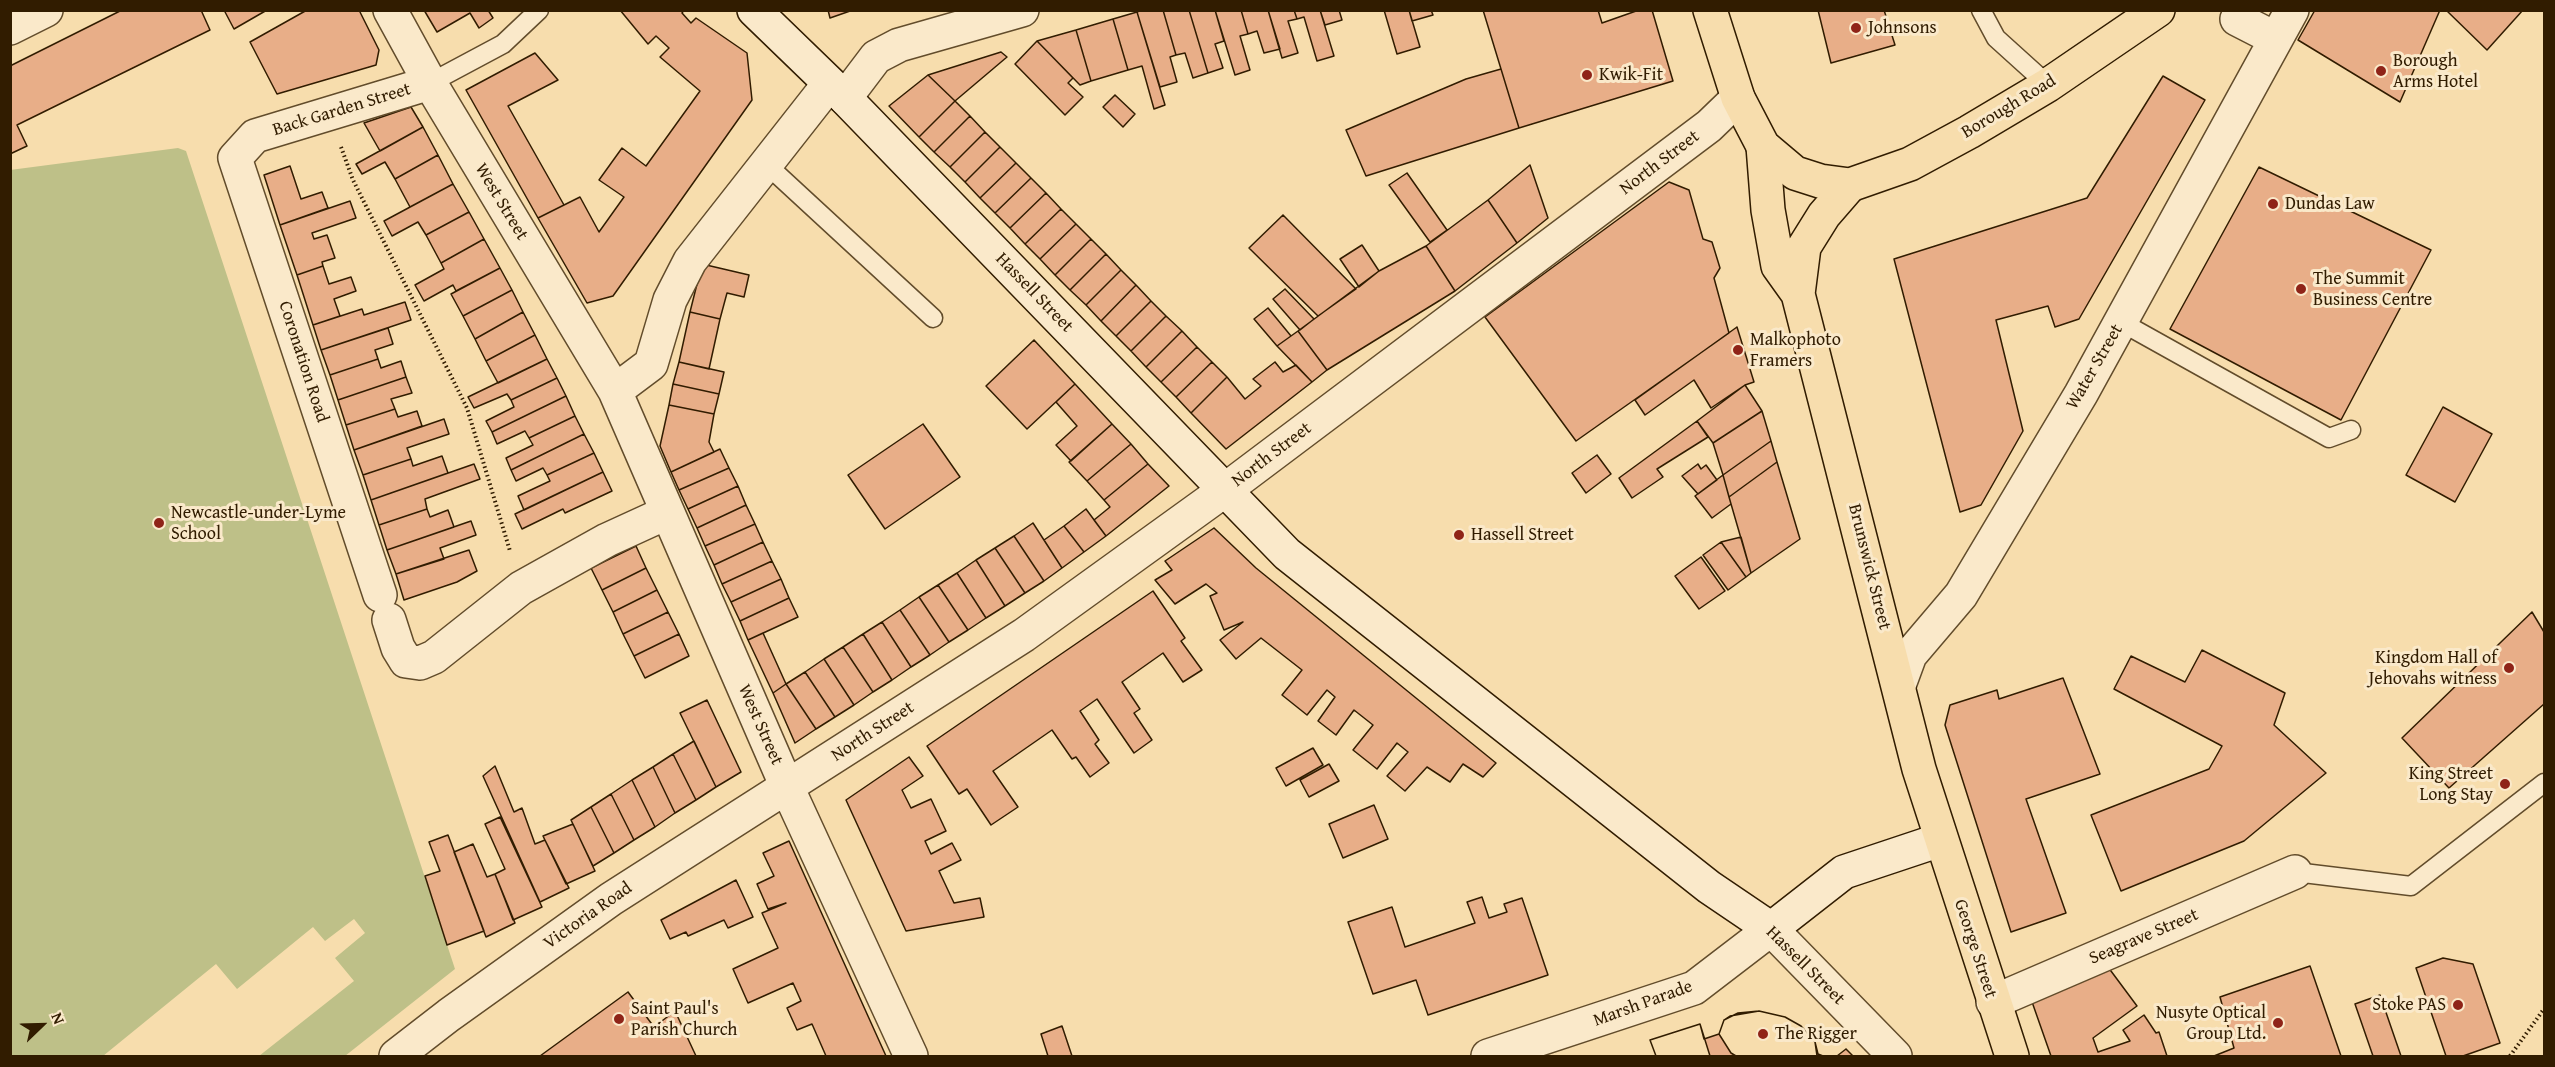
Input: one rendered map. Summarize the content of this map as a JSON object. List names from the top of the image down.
{
  "streets": {
    "main road": ["Borough Road", "Brunswick Street", "George Street"],
    "street": [
      "Back Garden Street",
      "North Street",
      "West Street",
      "Hassell Street",
      "Coronation Road",
      "Water Street",
      "Victoria Road",
      "Seagrave Street",
      "Marsh Parade"
    ]
  },
  "crossings": [
    ["Borough Road", "Brunswick Street"],
    ["Back Garden Street", "West Street"],
    ["Back Garden Street", "Coronation Road"],
    ["North Street", "West Street"],
    ["North Street", "Hassell Street"],
    ["North Street", "Victoria Road"],
    ["West Street", "Coronation Road"],
    ["West Street", "Victoria Road"],
    ["Hassell Street", "Marsh Parade"],
    ["Water Street", "Brunswick Street"],
    ["Brunswick Street", "George Street"],
    ["Brunswick Street", "Marsh Parade"],
    ["Seagrave Street", "George Street"],
    ["George Street", "Marsh Parade"]
  ],
  "places": [
    "Johnsons",
    "Borough Arms Hotel",
    "Kwik-Fit",
    "Dundas Law",
    "The Summit Business Centre",
    "Malkophoto Framers",
    "Newcastle-under-Lyme School",
    "Hassell Street",
    "Kingdom Hall of Jehovahs witness",
    "King Street Long Stay",
    "Stoke PAS",
    "Saint Paul's Parish Church",
    "Nusyte Optical Group Ltd.",
    "The Rigger"
  ],
  "north": "top right"
}
